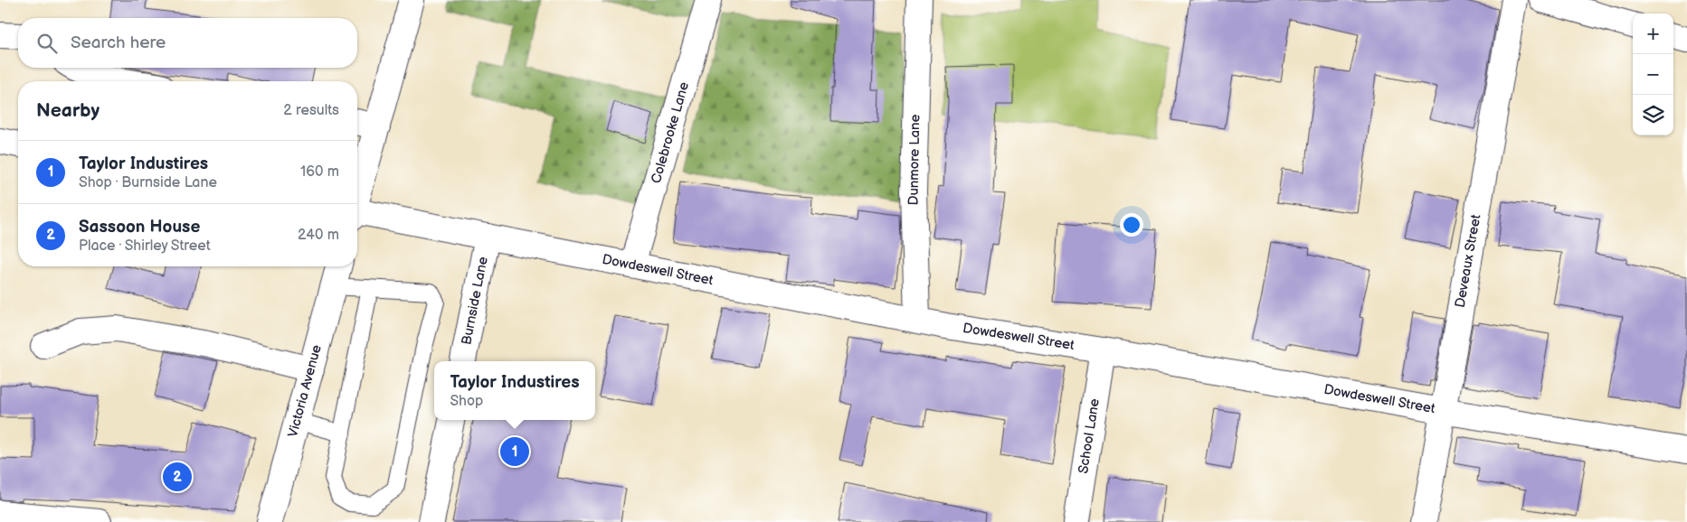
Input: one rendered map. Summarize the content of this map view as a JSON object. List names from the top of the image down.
{
  "streets": {
    "main road": [
      "Colebrooke Lane",
      "Dunmore Lane",
      "Deveaux Street",
      "Dowdeswell Street",
      "Burnside Lane",
      "Victoria Avenue",
      "School Lane"
    ]
  },
  "crossings": [
    ["Colebrooke Lane", "Dowdeswell Street"],
    ["Dunmore Lane", "Dowdeswell Street"],
    ["Deveaux Street", "Dowdeswell Street"],
    ["Dowdeswell Street", "Burnside Lane"],
    ["Dowdeswell Street", "School Lane"]
  ],
  "page": {
    "map_buttons": ["+", "−"],
    "search": "Search here",
    "heading": ["Nearby", "2 results"],
    "list": [
      {
        "mark": "1",
        "name": "Taylor Industires",
        "note": "Shop · Burnside Lane",
        "value": "160 m"
      },
      {
        "mark": "2",
        "name": "Sassoon House",
        "note": "Place · Shirley Street",
        "value": "240 m"
      }
    ],
    "popup": ["Taylor Industires", "Shop"],
    "pins": ["1", "2"]
  }
}
